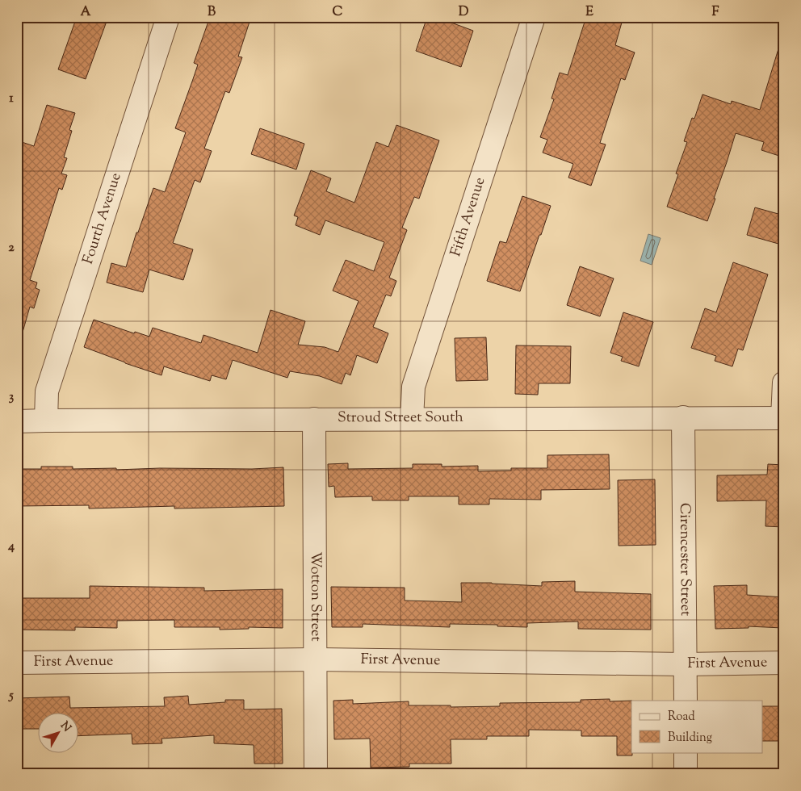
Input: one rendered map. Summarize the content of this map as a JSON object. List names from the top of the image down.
{
  "streets": {
    "street": [
      "Fifth Avenue",
      "Fourth Avenue",
      "Stroud Street South",
      "Cirencester Street",
      "Wotton Street",
      "First Avenue"
    ]
  },
  "crossings": [
    ["Fifth Avenue", "Stroud Street South"],
    ["Fourth Avenue", "Stroud Street South"],
    ["Stroud Street South", "Cirencester Street"],
    ["Stroud Street South", "Wotton Street"],
    ["Cirencester Street", "First Avenue"],
    ["Wotton Street", "First Avenue"]
  ],
  "legend": ["Road", "Building"],
  "north": "top right",
  "grid": {
    "columns": [
      "A",
      "B",
      "C",
      "D",
      "E",
      "F"
    ],
    "rows": [
      "1",
      "2",
      "3",
      "4",
      "5"
    ]
  }
}
